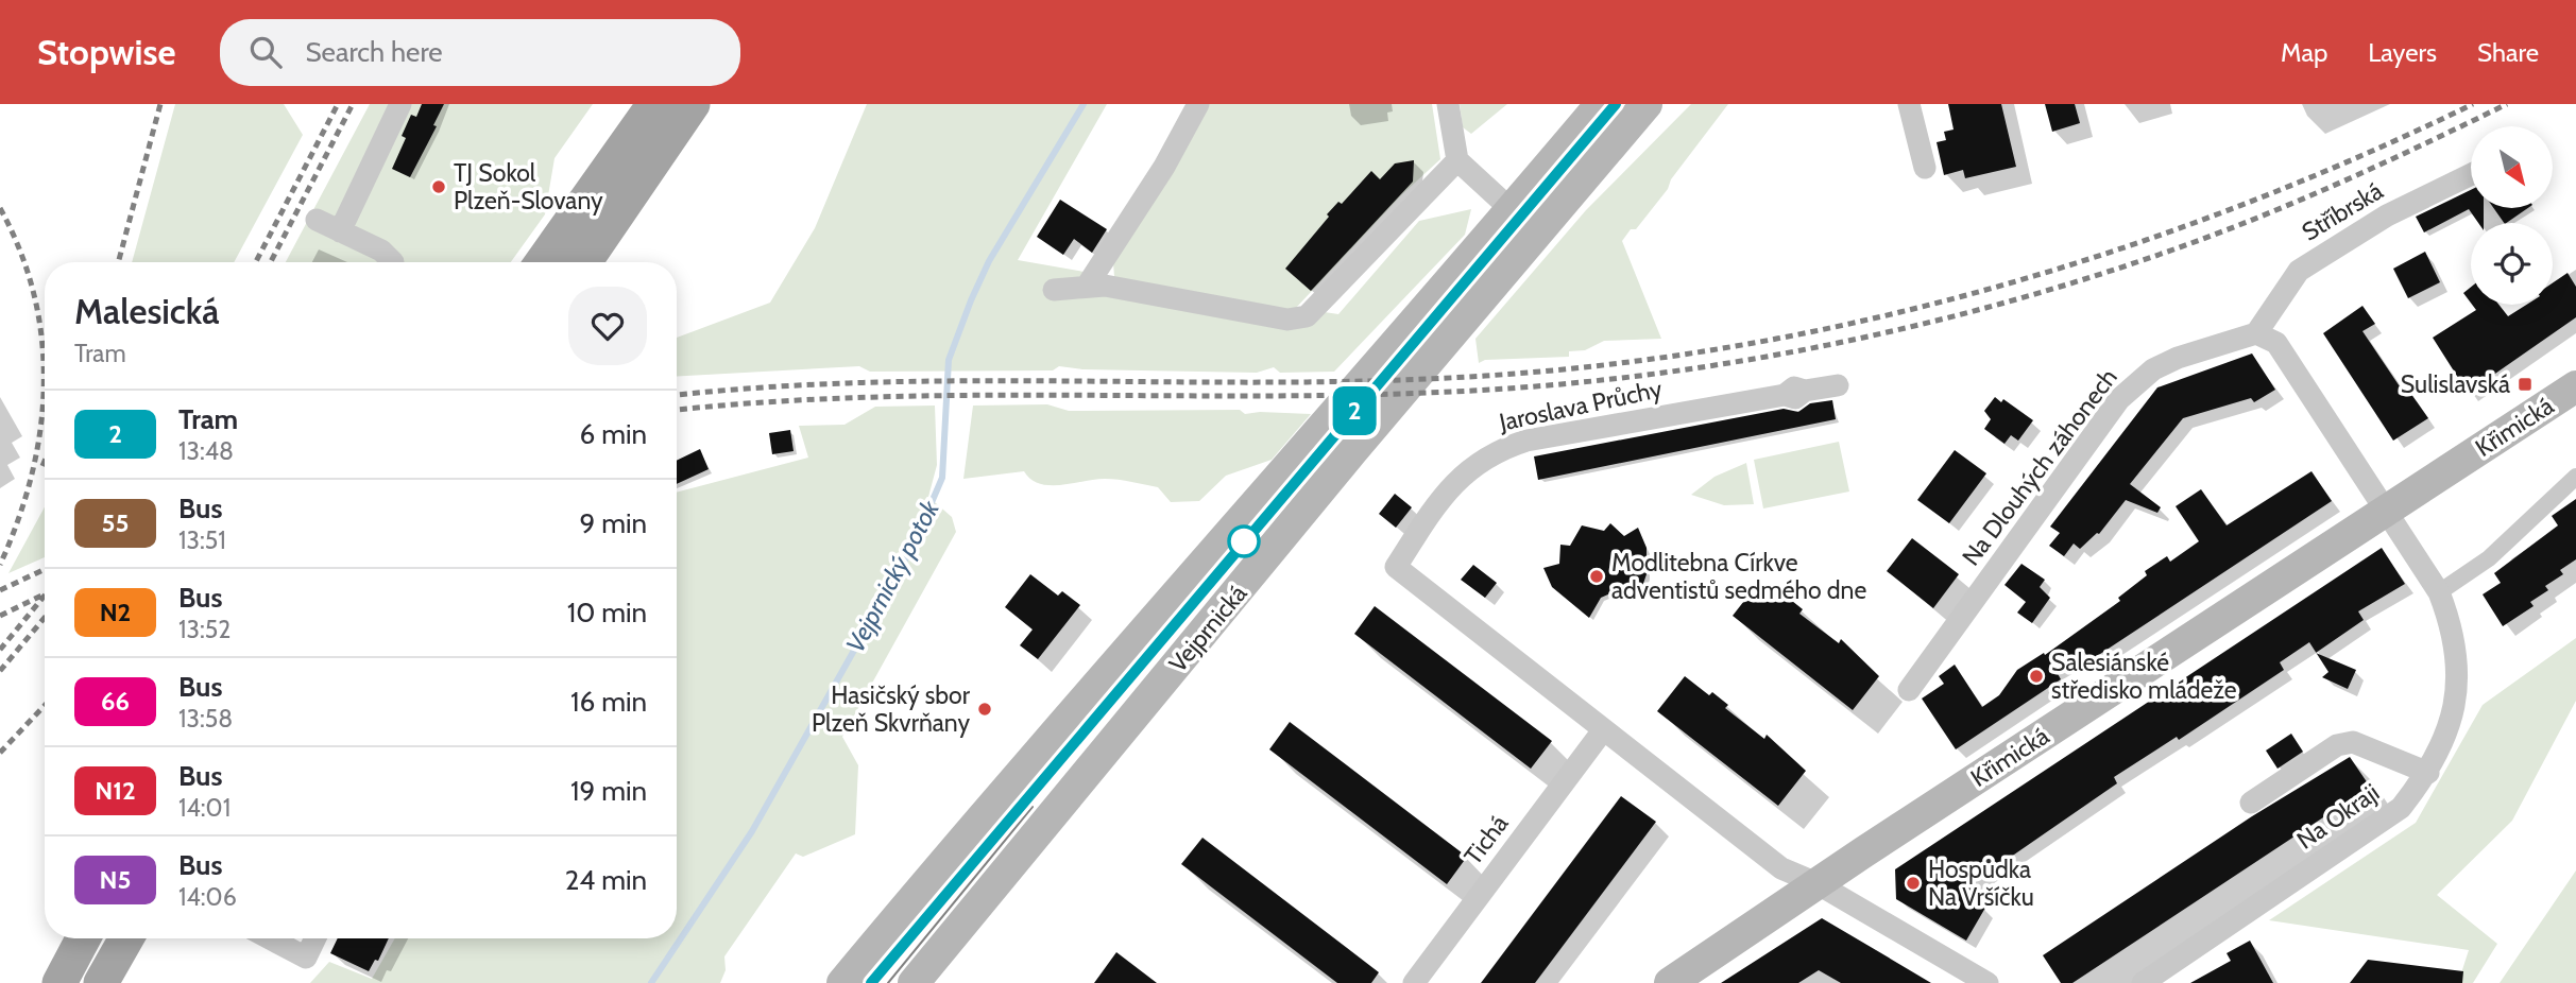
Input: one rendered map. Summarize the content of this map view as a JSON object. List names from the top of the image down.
{
  "streets": {
    "main road": ["Křimická", "Vejprnická"],
    "street": [
      "Stříbrská",
      "Jaroslava Průchy",
      "Na Dlouhých záhonech",
      "Na Okraji",
      "Tichá"
    ]
  },
  "crossings": [
    ["Stříbrská", "Na Dlouhých záhonech"],
    ["Jaroslava Průchy", "Tichá"],
    ["Křimická", "Na Okraji"]
  ],
  "water": ["Vejprnický potok"],
  "places": {
    "other": [
      "TJ Sokol Plzeň-Slovany",
      "Modlitebna Církve adventistů sedmého dne",
      "Salesiánské středisko mládeže",
      "Hasičský sbor Plzeň Skvrňany",
      "Hospůdka Na Vršíčku"
    ],
    "transit": ["Sulislavská"]
  },
  "lines": ["tram line 2"],
  "north": "bottom right",
  "page": {
    "header": "Stopwise",
    "search": "Search here",
    "nav": ["Map", "Layers", "Share"],
    "on_map": "2",
    "heading": ["Malesická", "Tram"],
    "list": [
      {
        "mark": "2",
        "name": "Tram",
        "note": "13:48",
        "value": "6 min"
      },
      {
        "mark": "55",
        "name": "Bus",
        "note": "13:51",
        "value": "9 min"
      },
      {
        "mark": "N2",
        "name": "Bus",
        "note": "13:52",
        "value": "10 min"
      },
      {
        "mark": "66",
        "name": "Bus",
        "note": "13:58",
        "value": "16 min"
      },
      {
        "mark": "N12",
        "name": "Bus",
        "note": "14:01",
        "value": "19 min"
      },
      {
        "mark": "N5",
        "name": "Bus",
        "note": "14:06",
        "value": "24 min"
      }
    ]
  }
}
